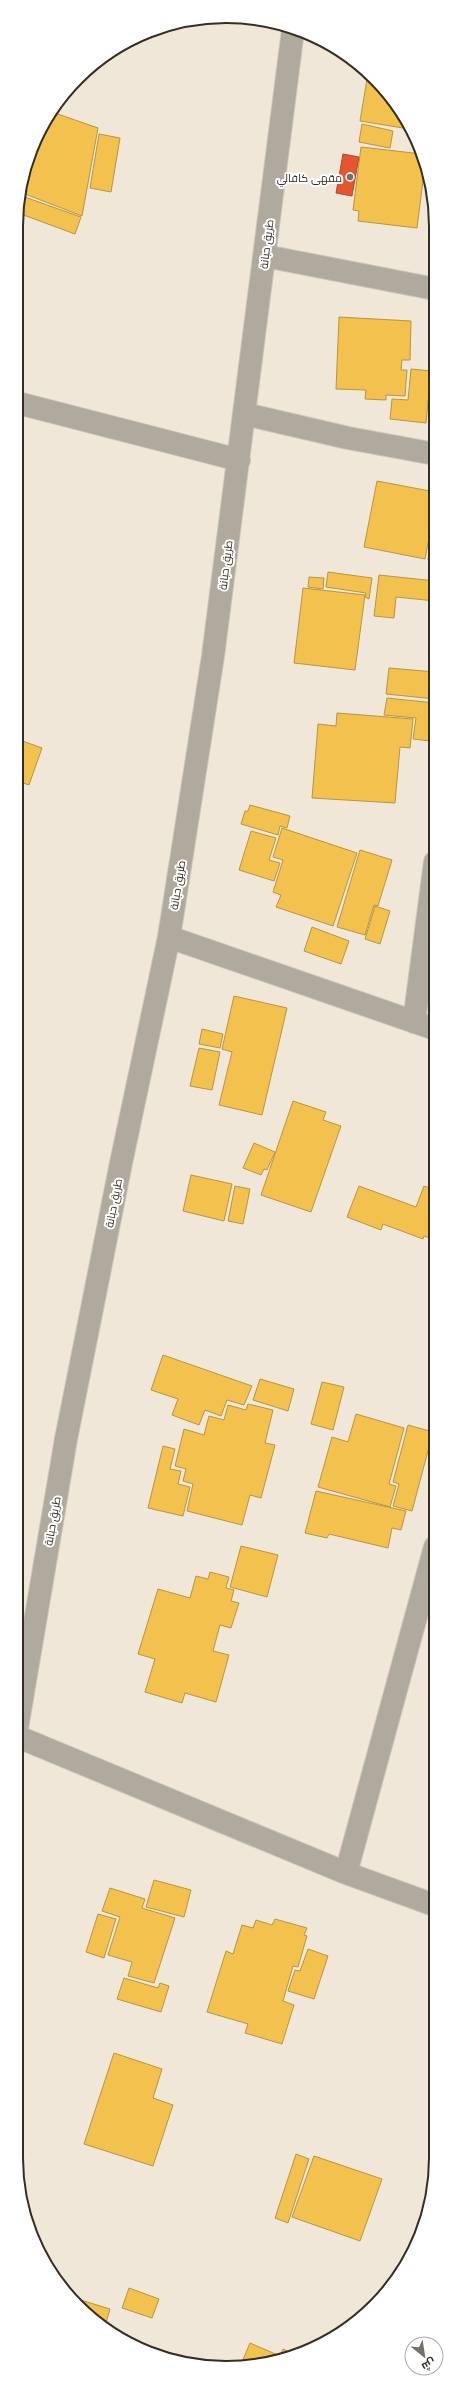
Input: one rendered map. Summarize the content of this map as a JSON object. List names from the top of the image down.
{
  "streets": {
    "street": ["طريق حبانة"]
  },
  "places": ["مقهى كافالي"],
  "north": "bottom right"
}
